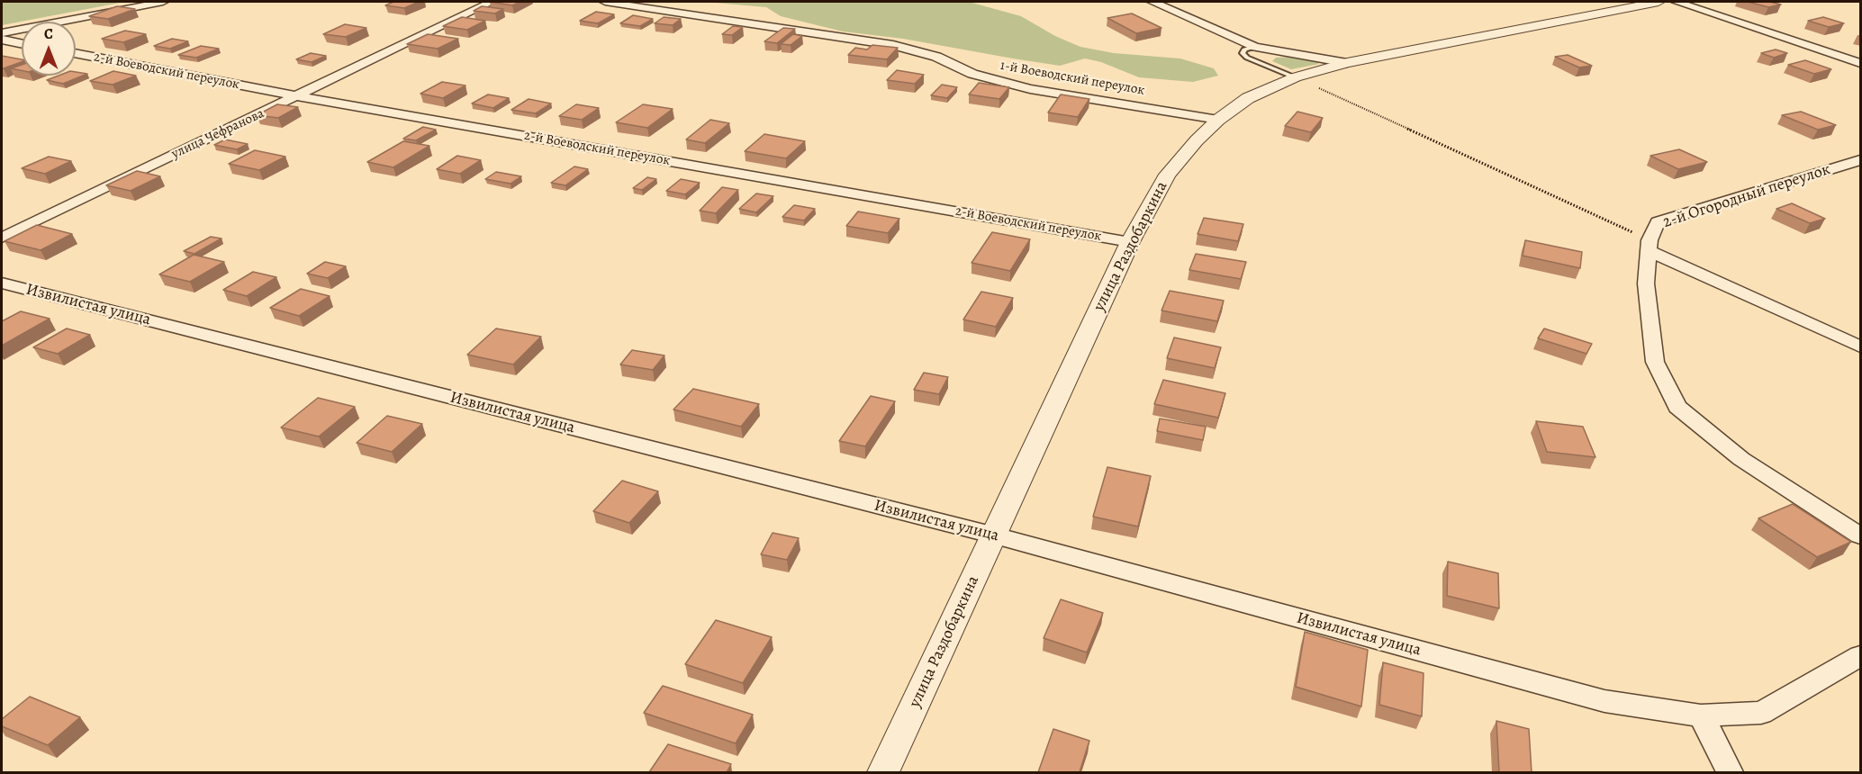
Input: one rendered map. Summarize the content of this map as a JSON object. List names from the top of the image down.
{
  "streets": {
    "street": [
      "2-й Воеводский переулок",
      "1-й Воеводский переулок",
      "улица Чефранова",
      "2-й Огородный переулок",
      "улица Раздобаркина",
      "Извилистая улица"
    ]
  },
  "crossings": [
    ["2-й Воеводский переулок", "улица Чефранова"],
    ["2-й Воеводский переулок", "улица Раздобаркина"],
    ["1-й Воеводский переулок", "улица Раздобаркина"],
    ["улица Раздобаркина", "Извилистая улица"]
  ],
  "north": "top"
}
